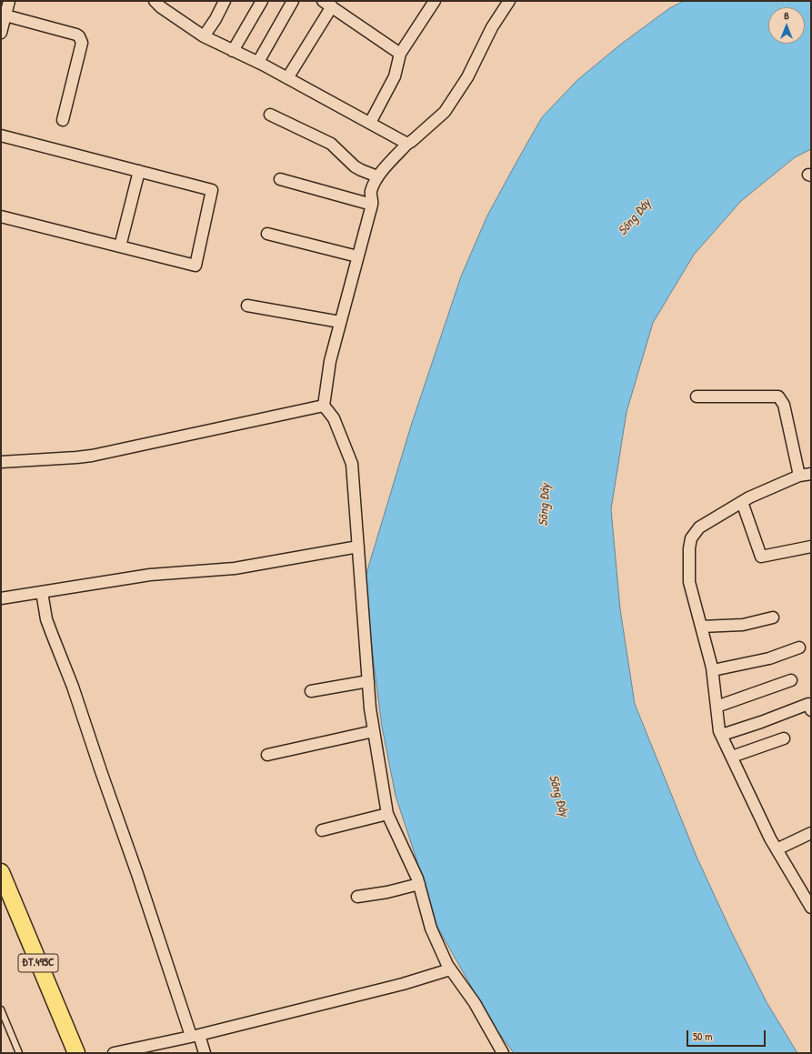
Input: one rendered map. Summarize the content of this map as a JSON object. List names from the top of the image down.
{
  "streets": {
    "main road": ["ĐT.495C"]
  },
  "water": ["Sông Đáy"],
  "scale_bar": "50 m",
  "north": "top"
}
